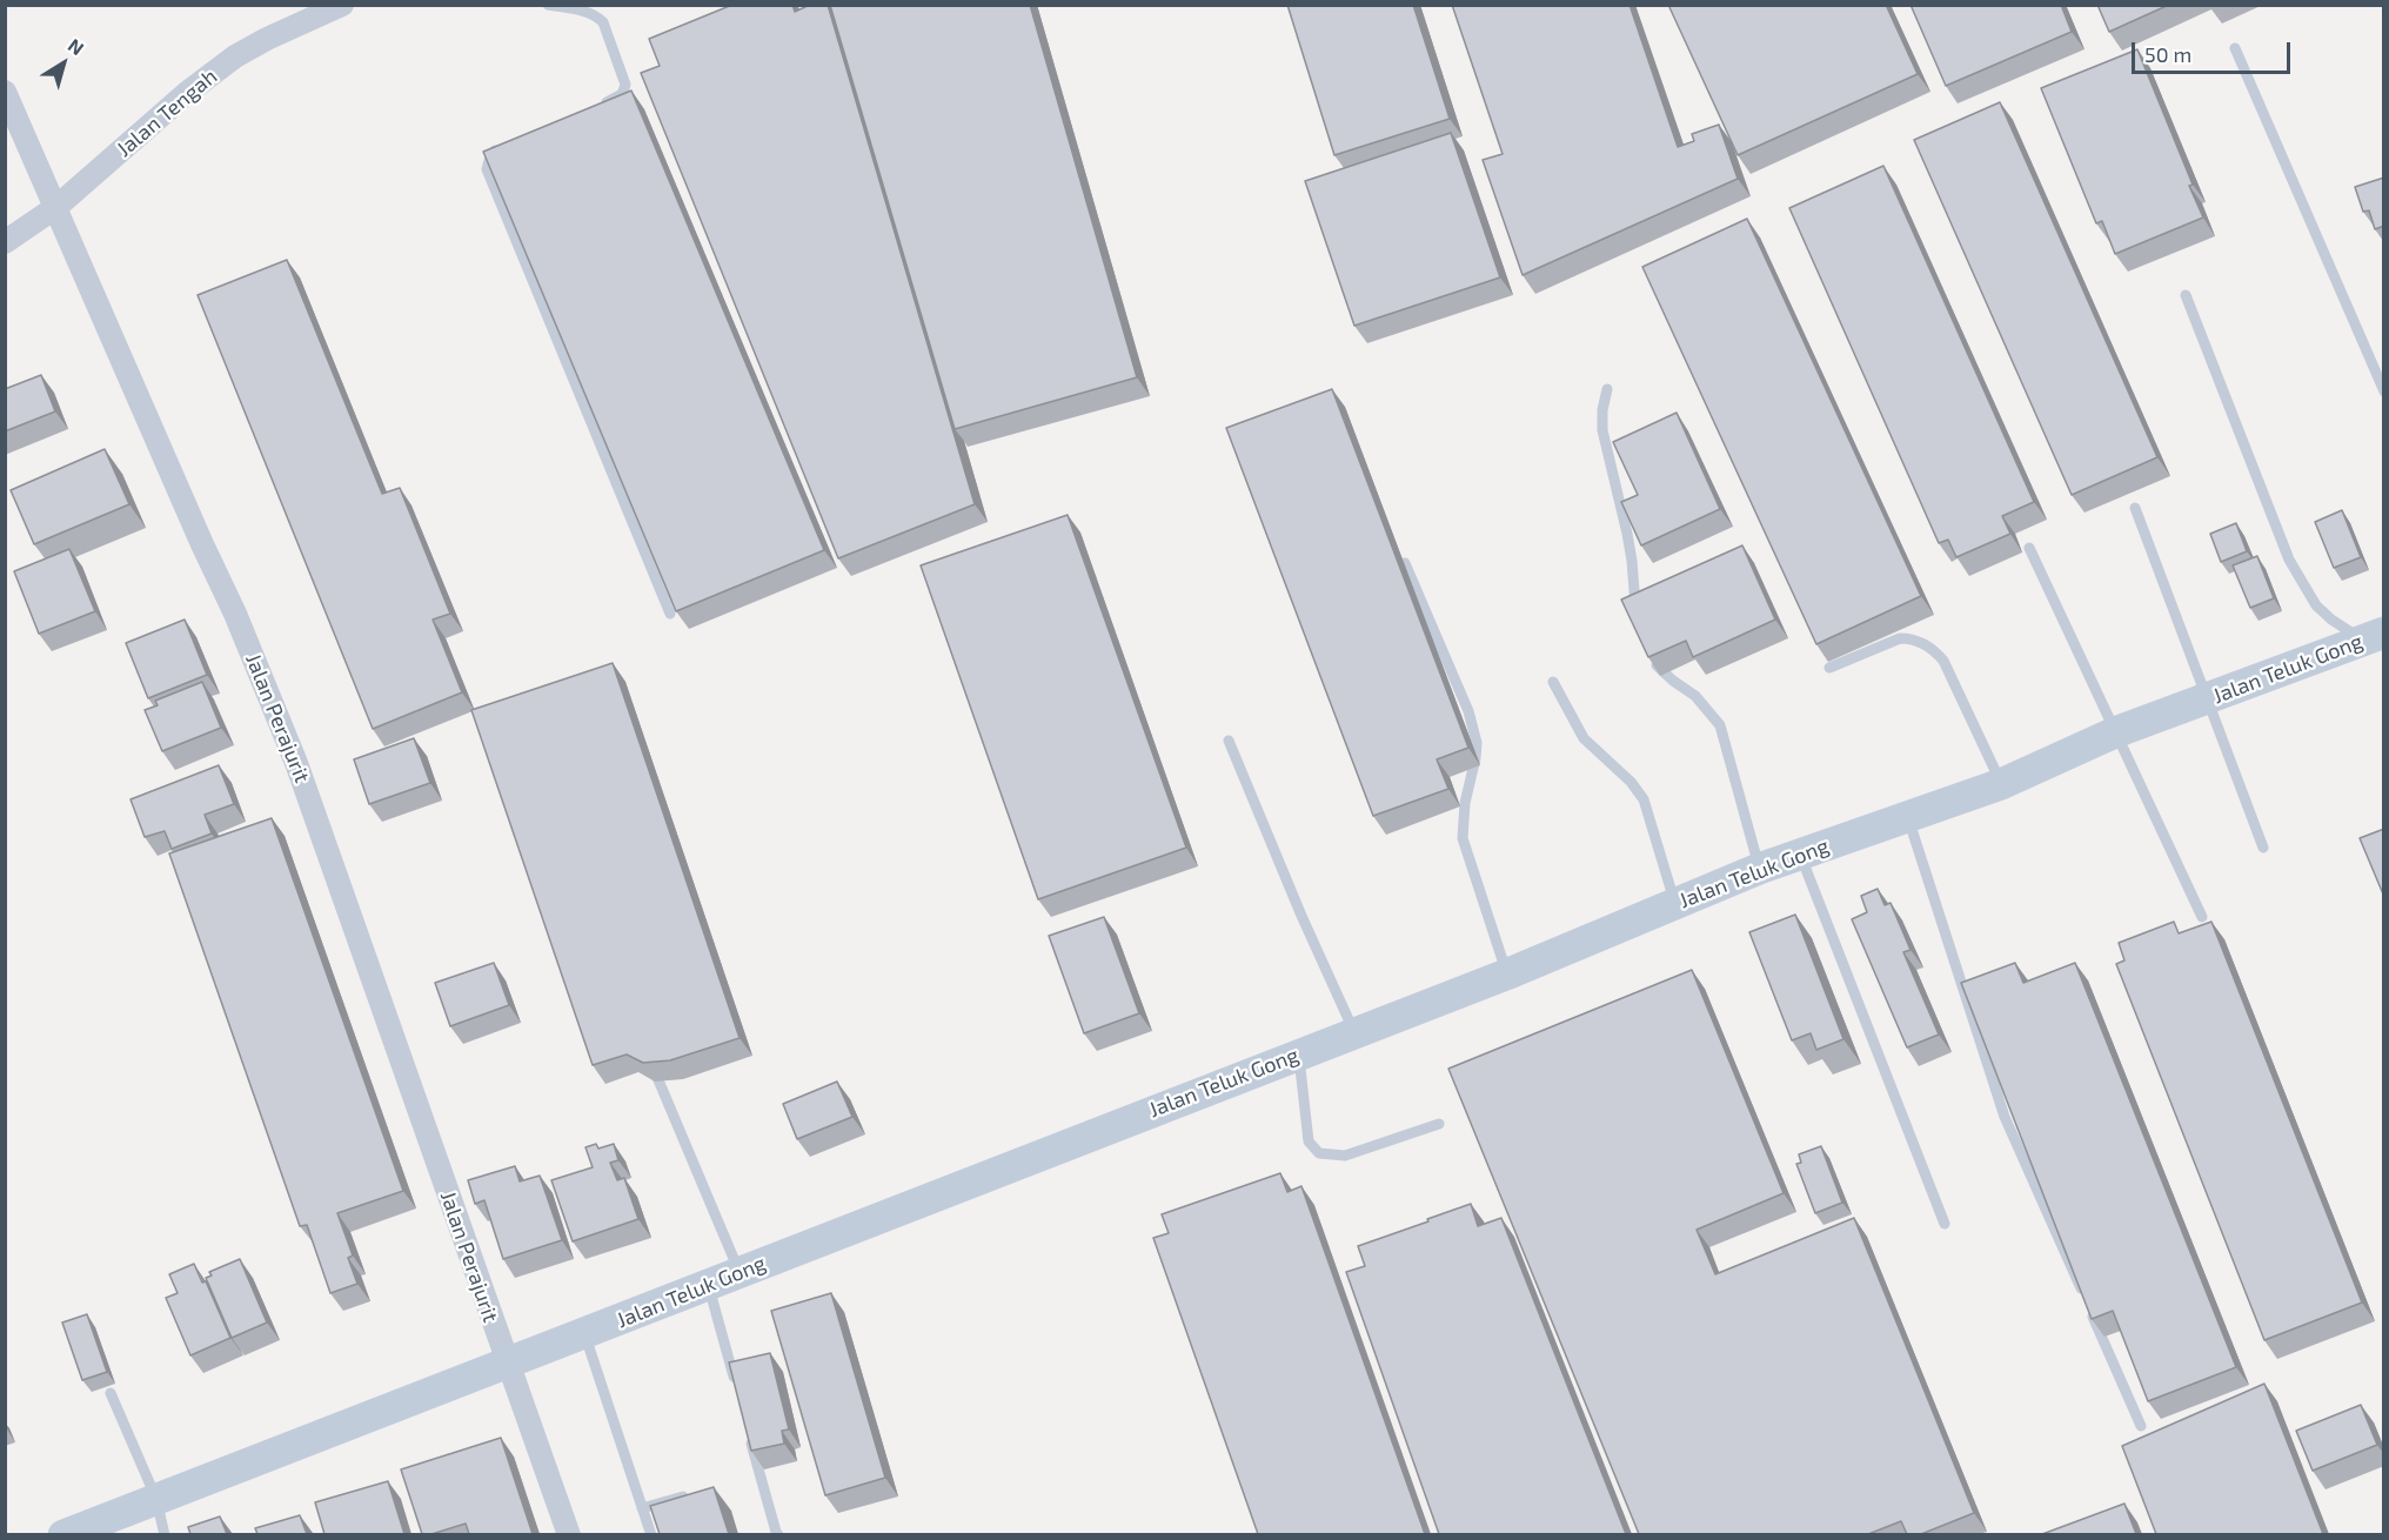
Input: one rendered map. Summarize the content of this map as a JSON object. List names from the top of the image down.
{
  "streets": {
    "street": ["Jalan Tengah", "Jalan Teluk Gong", "Jalan Perajurit"]
  },
  "crossings": [
    ["Jalan Tengah", "Jalan Perajurit"],
    ["Jalan Teluk Gong", "Jalan Perajurit"]
  ],
  "scale_bar": "50 m",
  "north": "top right"
}
